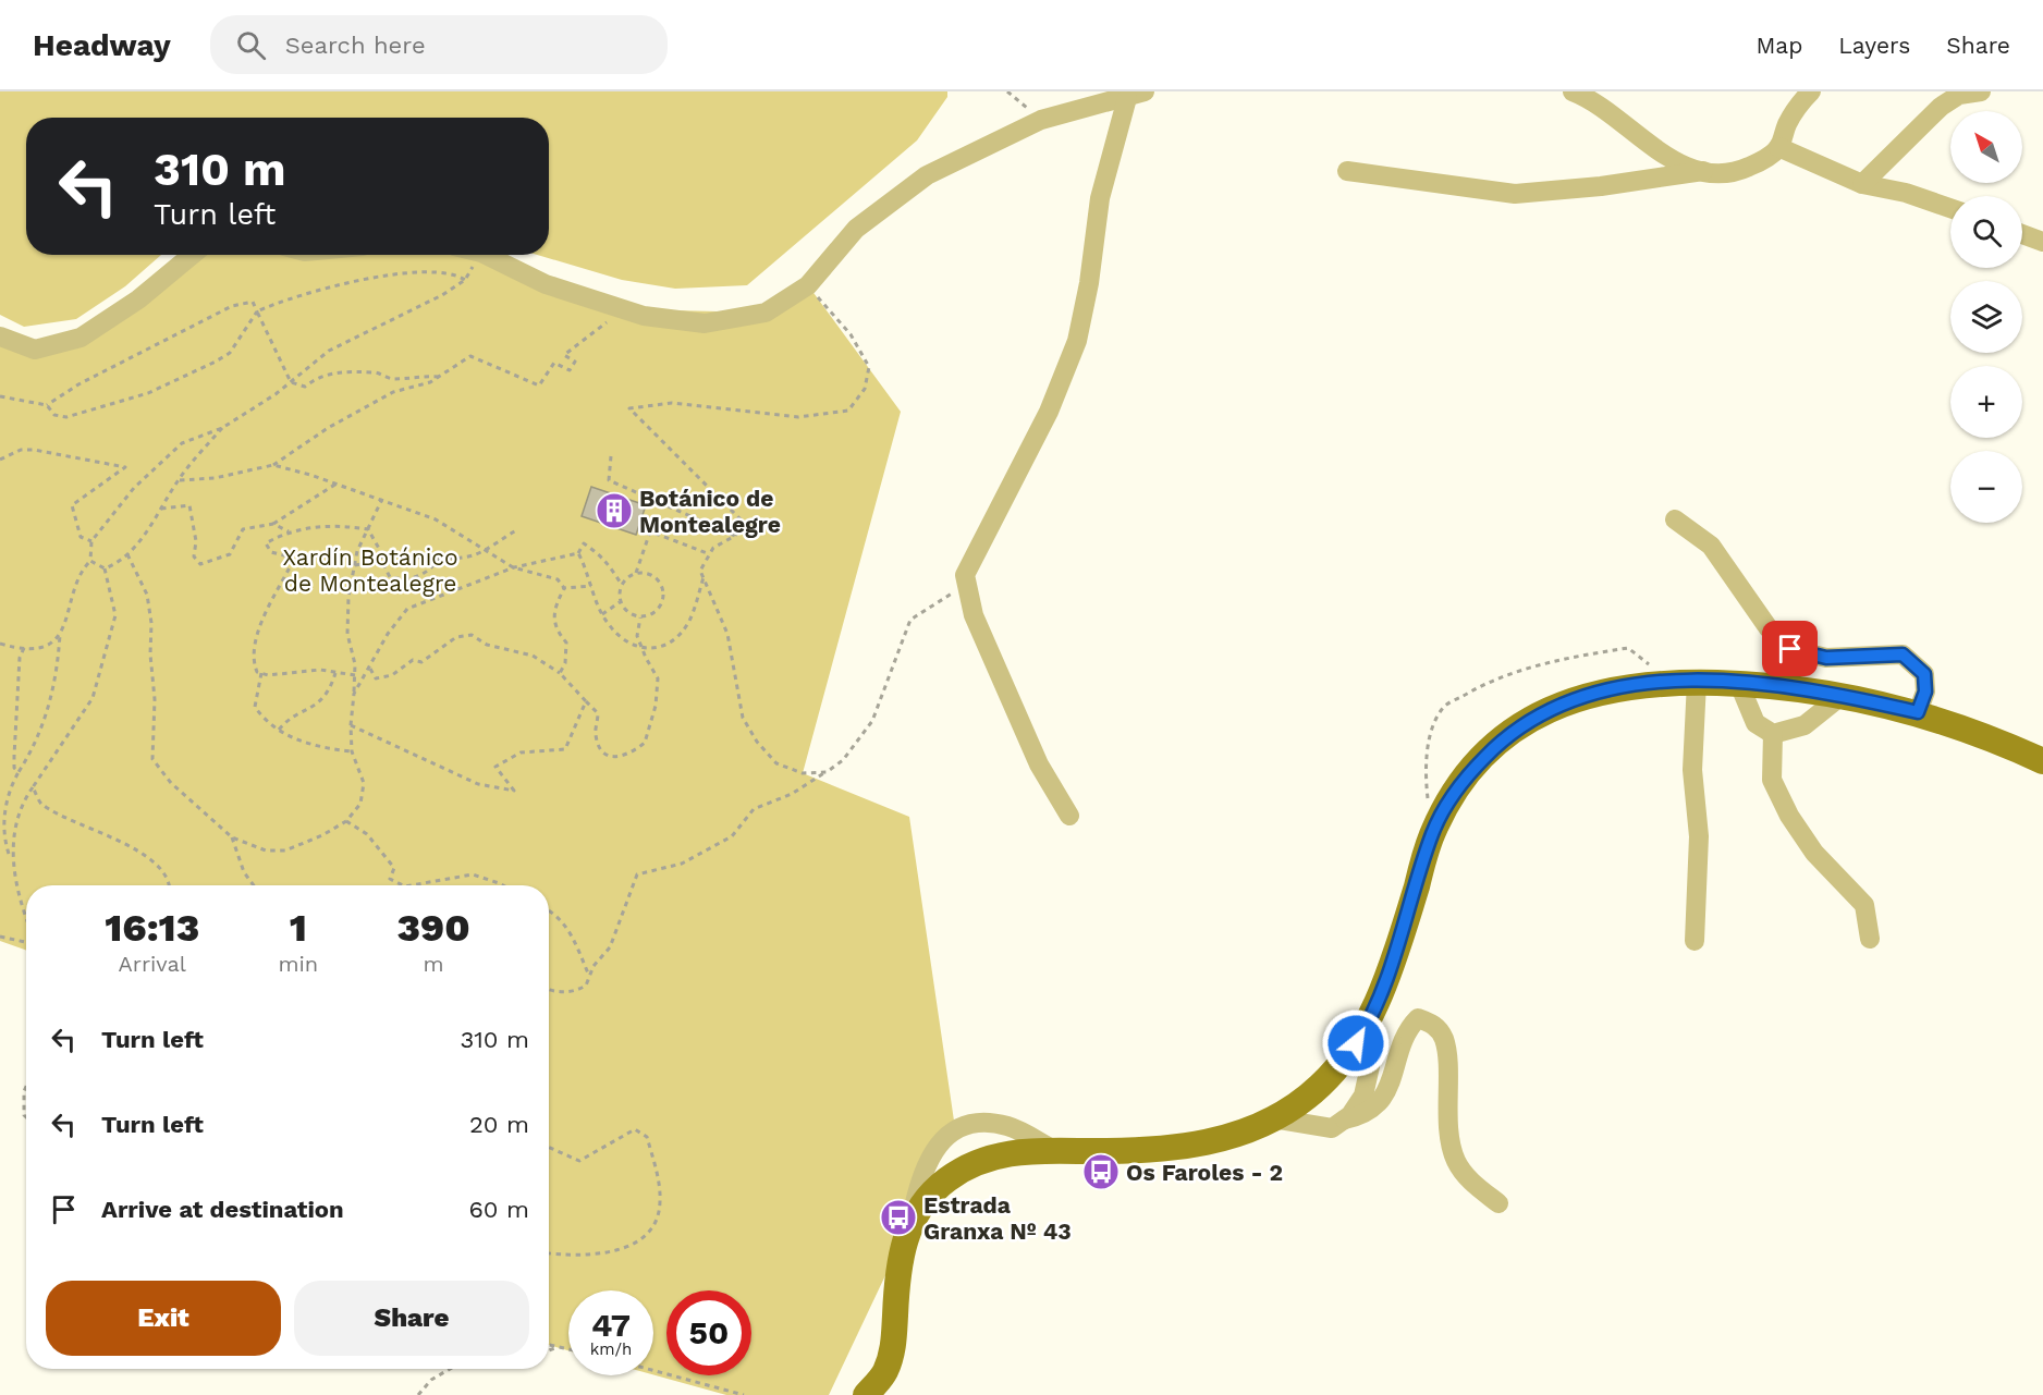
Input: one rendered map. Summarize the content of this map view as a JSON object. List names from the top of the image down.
{
  "parks": ["Xardín Botánico de Montealegre"],
  "places": {
    "building": ["Botánico de Montealegre"],
    "bus stop": ["Os Faroles - 2", "Estrada Granxa Nº 43"]
  },
  "north": "top left",
  "page": {
    "header": "Headway",
    "search": "Search here",
    "nav": ["Map", "Layers", "Share"],
    "map_buttons": ["+", "−"],
    "turn": ["310 m", "Turn left"],
    "eta": [
      "16:13",
      "Arrival",
      "1",
      "min",
      "390",
      "m"
    ],
    "list": [
      {
        "name": "Turn left",
        "value": "310 m"
      },
      {
        "name": "Turn left",
        "value": "20 m"
      },
      {
        "name": "Arrive at destination",
        "value": "60 m"
      }
    ],
    "buttons": ["Exit", "Share"],
    "speed": "47 km/h",
    "limit": "50"
  }
}
